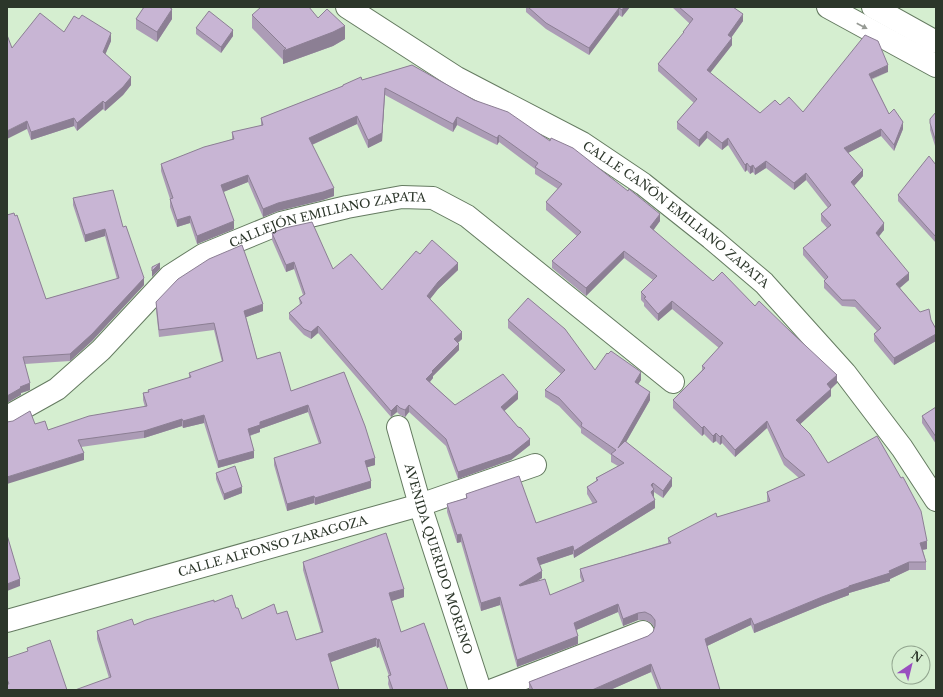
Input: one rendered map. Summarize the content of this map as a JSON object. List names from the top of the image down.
{
  "streets": {
    "main road": [
      "CALLE CAÑÓN EMILIANO ZAPATA",
      "CALLEJÓN EMILIANO ZAPATA",
      "CALLE ALFONSO ZARAGOZA",
      "AVENIDA QUERIDO MORENO"
    ]
  },
  "crossings": [
    ["CALLE ALFONSO ZARAGOZA", "AVENIDA QUERIDO MORENO"]
  ],
  "north": "top right"
}
